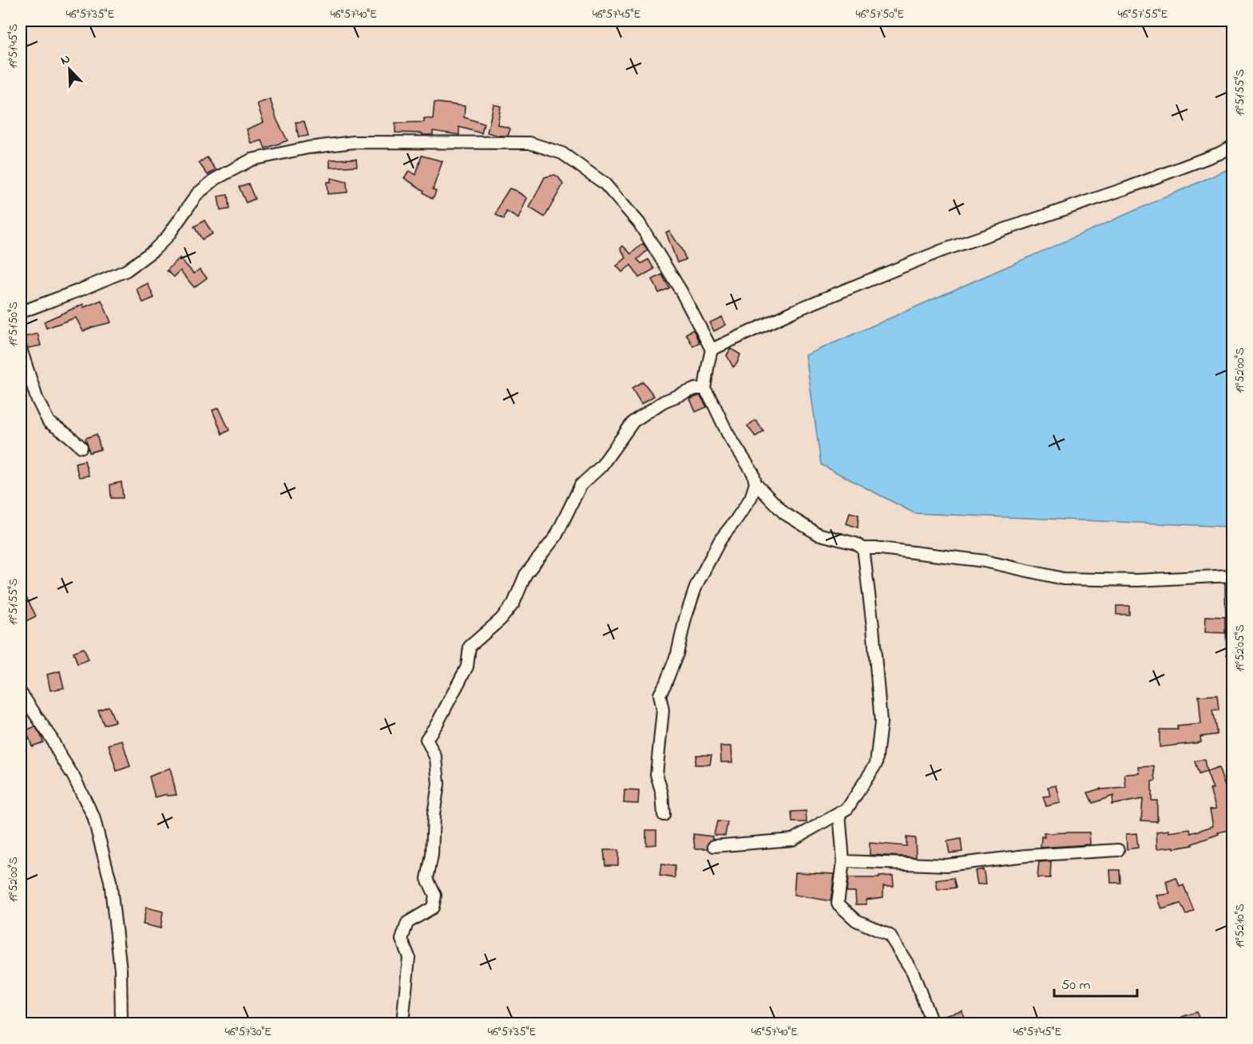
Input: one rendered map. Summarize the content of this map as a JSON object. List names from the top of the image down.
{
  "scale_bar": "50 m",
  "north": "top left",
  "coordinates": [
    "46°57'35\"E",
    "46°57'40\"E",
    "46°57'45\"E",
    "46°57'50\"E",
    "46°57'55\"E",
    "19°51'45\"S",
    "19°51'55\"S",
    "19°51'50\"S",
    "19°52'00\"S",
    "19°52'05\"S",
    "19°52'10\"S",
    "46°57'30\"E"
  ]
}
